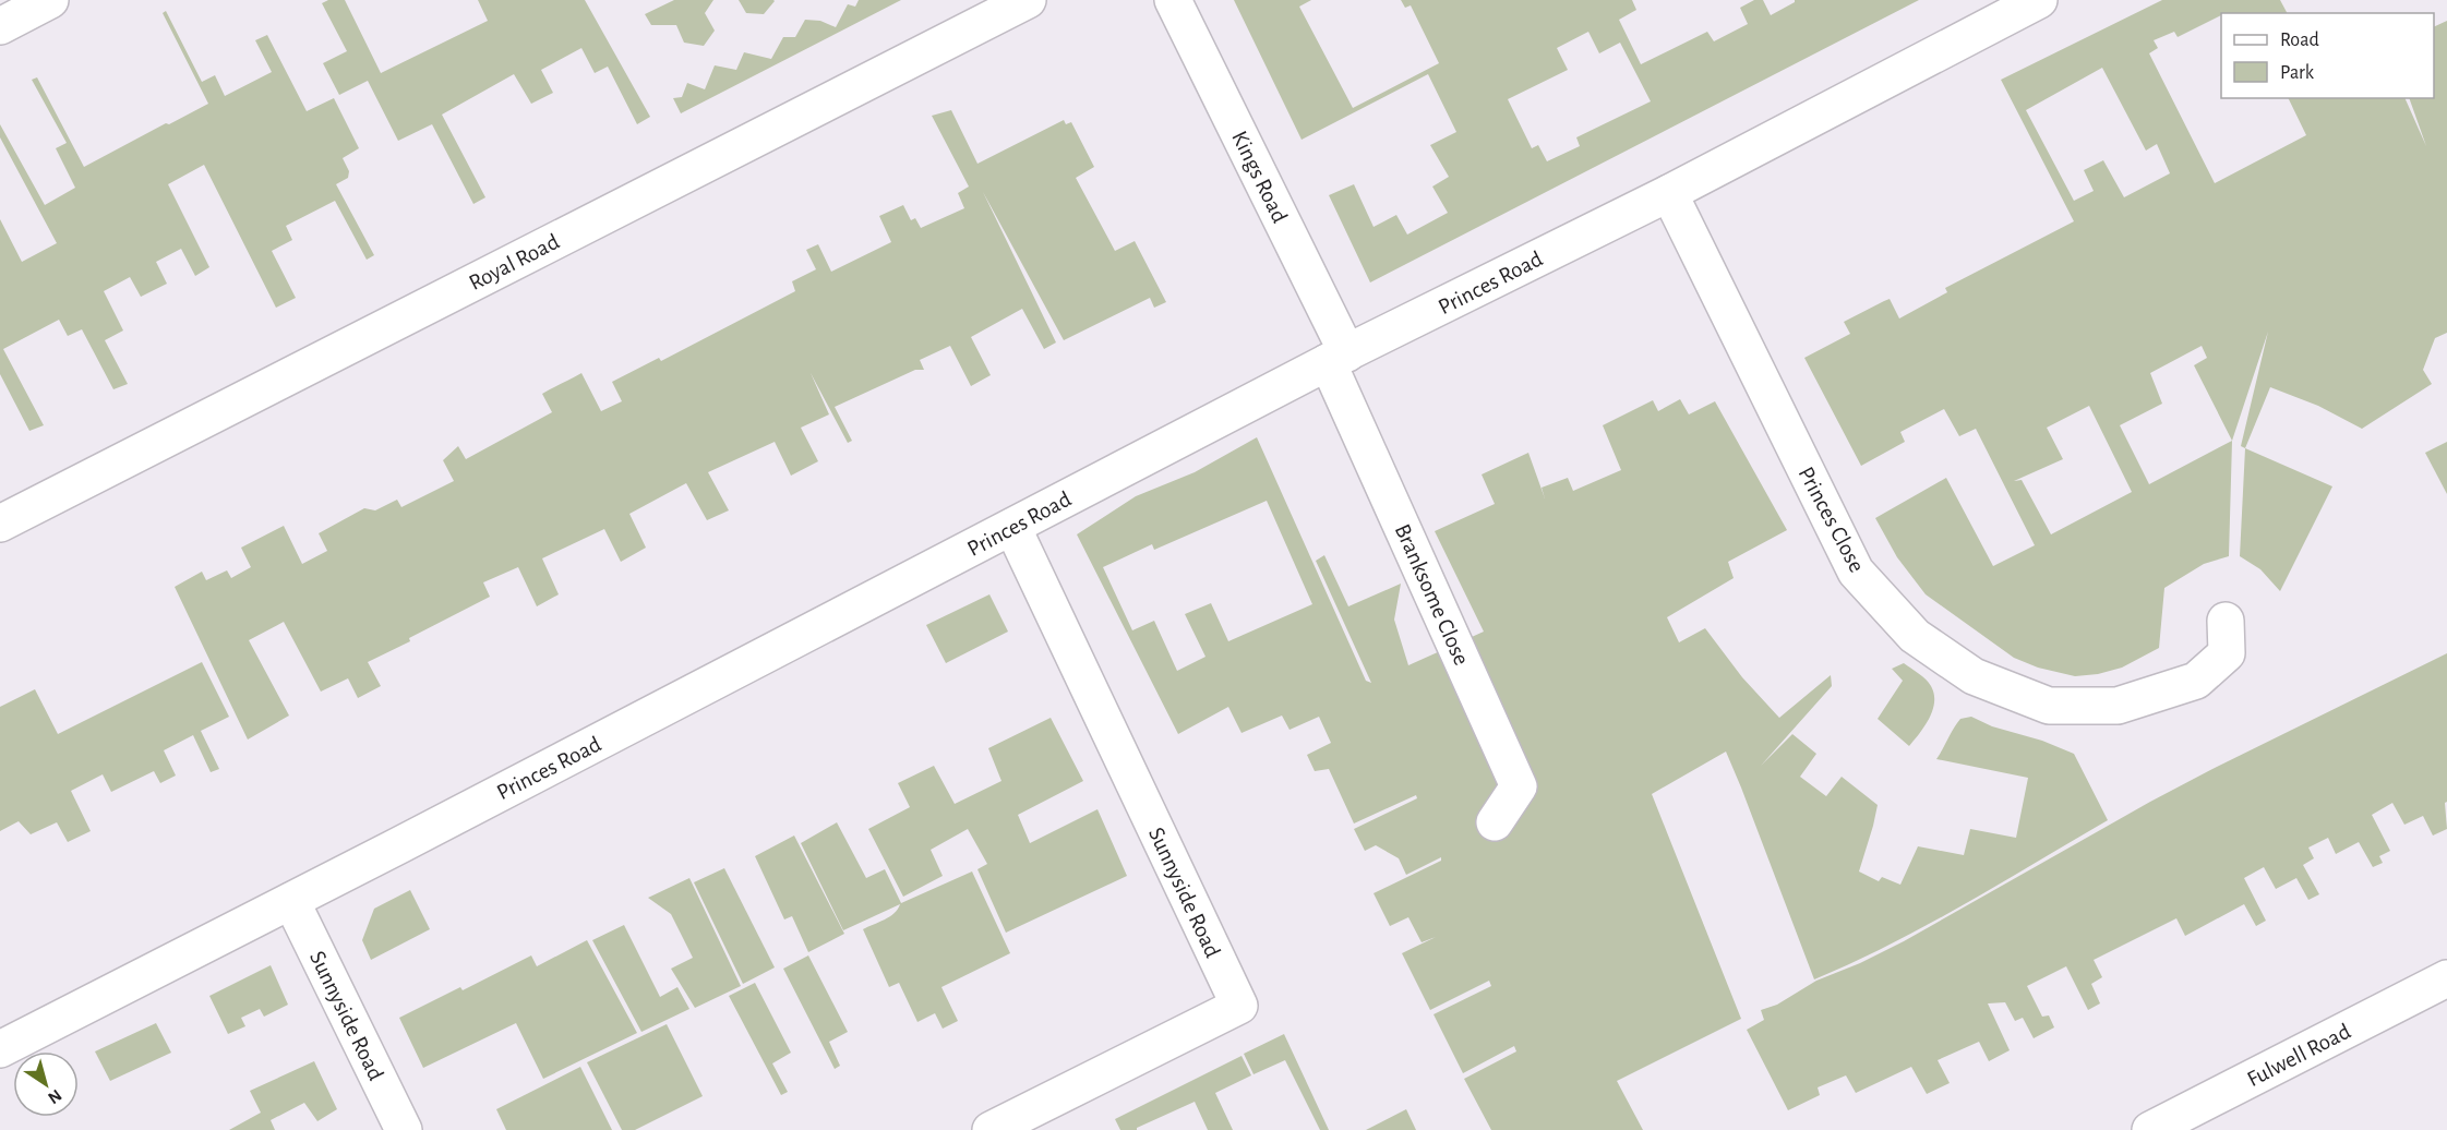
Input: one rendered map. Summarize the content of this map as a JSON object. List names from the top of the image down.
{
  "streets": {
    "street": [
      "Kings Road",
      "Royal Road",
      "Princes Road",
      "Princes Close",
      "Branksome Close",
      "Sunnyside Road",
      "Fulwell Road"
    ]
  },
  "crossings": [
    ["Kings Road", "Princes Road"],
    ["Kings Road", "Branksome Close"],
    ["Princes Road", "Princes Close"],
    ["Princes Road", "Branksome Close"],
    ["Princes Road", "Sunnyside Road"]
  ],
  "legend": ["Road", "Park"],
  "north": "bottom right"
}
